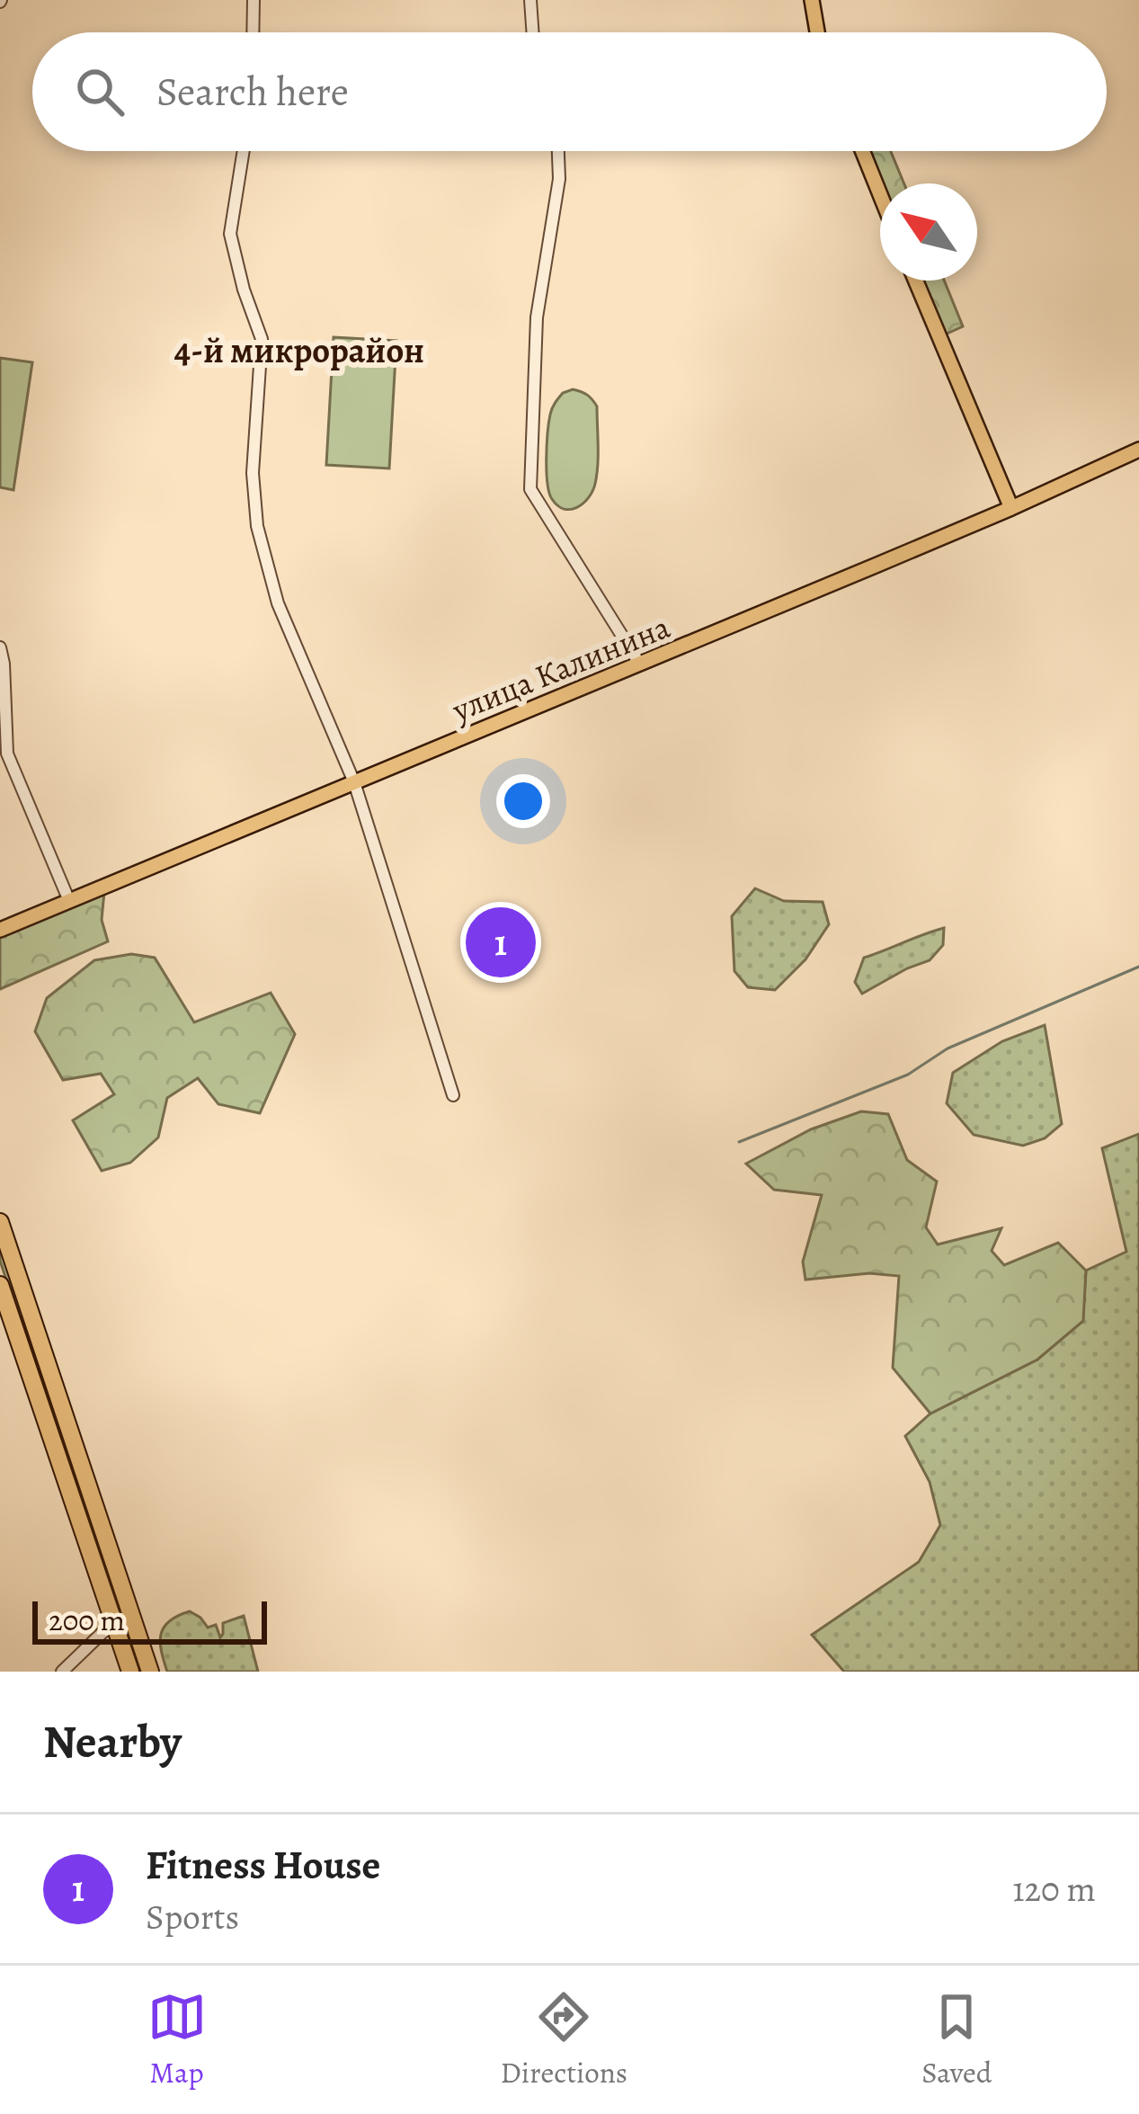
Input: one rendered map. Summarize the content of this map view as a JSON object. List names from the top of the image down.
{
  "streets": {
    "main road": ["улица Калинина"]
  },
  "districts": ["4-й микрорайон"],
  "scale_bar": "200 m",
  "north": "top left",
  "page": {
    "search": "Search here",
    "pins": "1",
    "scale": "200 m",
    "heading": "Nearby",
    "list": [
      {
        "mark": "1",
        "name": "Fitness House",
        "note": "Sports",
        "value": "120 m"
      }
    ],
    "nav": ["Map", "Directions", "Saved"]
  }
}
